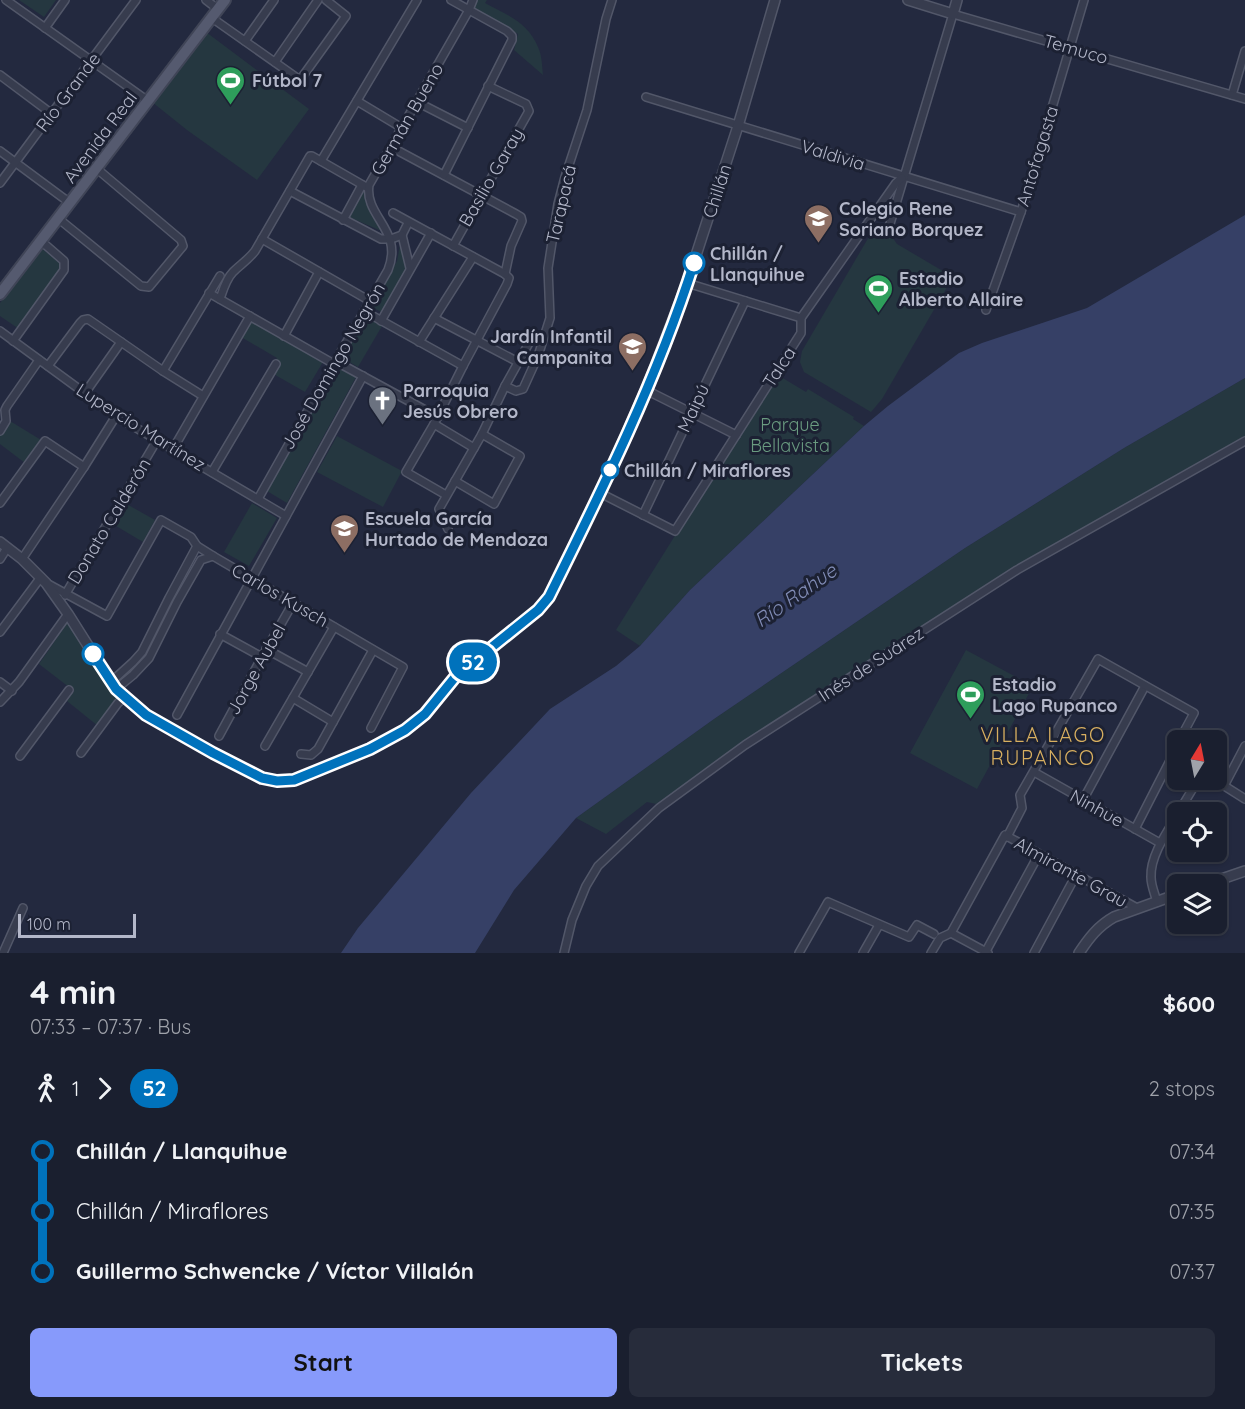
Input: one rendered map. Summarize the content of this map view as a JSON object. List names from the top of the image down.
{
  "streets": {
    "main road": ["Avenida Real"],
    "street": [
      "Temuco",
      "Río Grande",
      "Germán Bueno",
      "Valdivia",
      "Antofagasta",
      "Basilio Garay",
      "Chillán",
      "Tarapacá",
      "José Domingo Negrón",
      "Talca",
      "Maipú",
      "Lupercio Martínez",
      "Donato Calderón",
      "Carlos Kusch",
      "Inés de Suárez",
      "Jorge Aubel",
      "Ninhue",
      "Almirante Grau"
    ]
  },
  "crossings": [
    ["Temuco", "Antofagasta"],
    ["Temuco", "Talca"],
    ["Germán Bueno", "José Domingo Negrón"],
    ["Valdivia", "Antofagasta"],
    ["Valdivia", "Chillán"],
    ["Valdivia", "Talca"],
    ["José Domingo Negrón", "Lupercio Martínez"],
    ["José Domingo Negrón", "Carlos Kusch"],
    ["Talca", "Maipú"],
    ["Lupercio Martínez", "Donato Calderón"],
    ["Donato Calderón", "Carlos Kusch"],
    ["Carlos Kusch", "Jorge Aubel"]
  ],
  "districts": ["VILLA LAGO RUPANCO"],
  "water": ["Río Rahue"],
  "parks": ["Parque Bellavista"],
  "places": {
    "sports": ["Fútbol 7", "Estadio Alberto Allaire", "Estadio Lago Rupanco"],
    "school or university": ["Colegio Rene Soriano Borquez", "Jardín Infantil Campanita", "Escuela García Hurtado de Mendoza"],
    "other": ["Chillán / Llanquihue", "Chillán / Miraflores"],
    "church": ["Parroquia Jesús Obrero"]
  },
  "lines": ["bus line 52"],
  "scale_bar": "100 m",
  "north": "top",
  "page": {
    "on_map": "52",
    "scale": "100 m",
    "heading": ["4 min", "07:33 – 07:37 · Bus", "$600"],
    "legs": ["1", "52", "2 stops"],
    "list": [
      {
        "name": "Chillán / Llanquihue",
        "value": "07:34"
      },
      {
        "name": "Chillán / Miraflores",
        "value": "07:35"
      },
      {
        "name": "Guillermo Schwencke / Víctor Villalón",
        "value": "07:37"
      }
    ],
    "buttons": ["Start", "Tickets"]
  }
}
